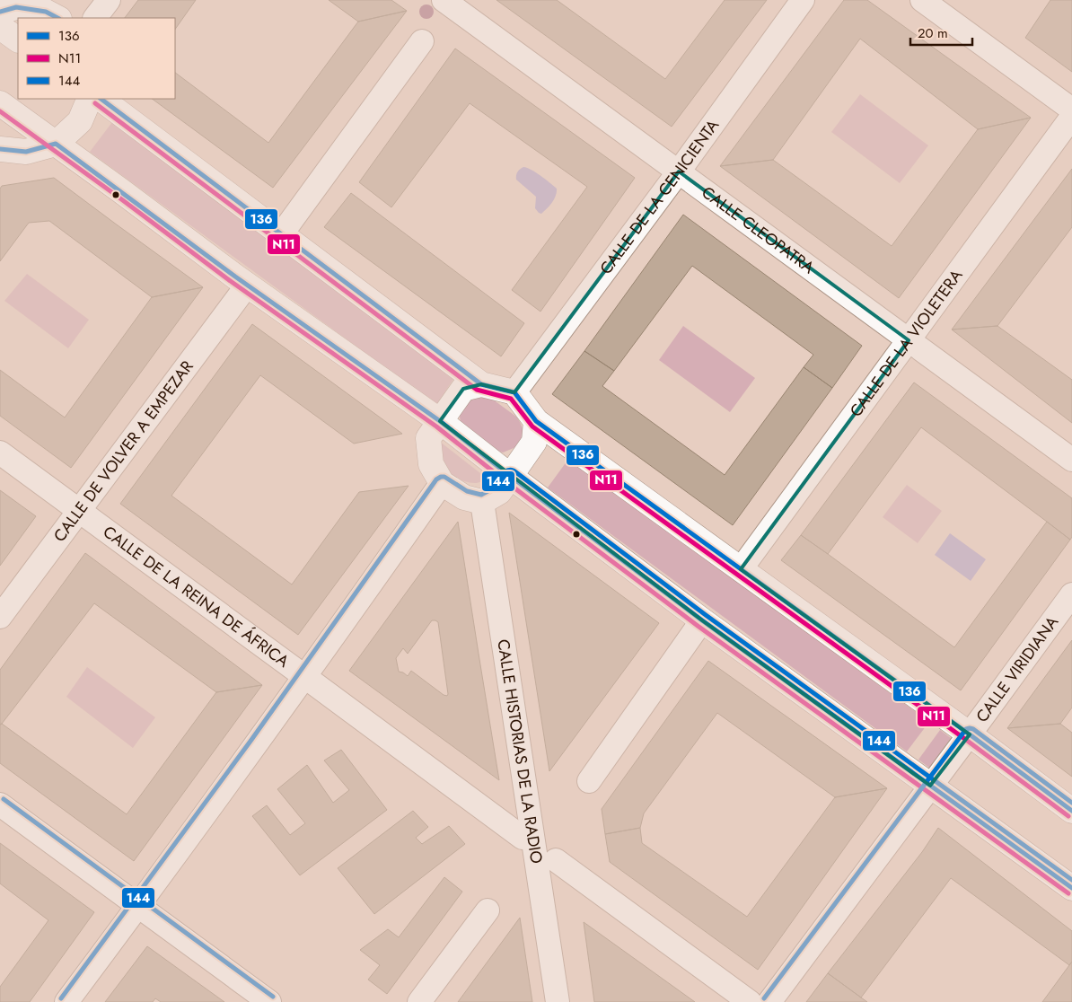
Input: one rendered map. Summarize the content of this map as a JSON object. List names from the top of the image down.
{
  "streets": {
    "street": [
      "CALLE DE LA CENICIENTA",
      "CALLE CLEOPATRA",
      "CALLE DE LA VIOLETERA",
      "CALLE DE VOLVER A EMPEZAR",
      "CALLE DE LA REINA DE ÁFRICA",
      "CALLE VIRIDIANA",
      "CALLE HISTORIAS DE LA RADIO"
    ]
  },
  "crossings": [
    ["CALLE DE LA CENICIENTA", "CALLE CLEOPATRA"],
    ["CALLE CLEOPATRA", "CALLE DE LA VIOLETERA"],
    ["CALLE DE VOLVER A EMPEZAR", "CALLE DE LA REINA DE ÁFRICA"]
  ],
  "lines": ["transit line 136", "transit line N11", "transit line 144"],
  "legend": ["136", "N11", "144"],
  "scale_bar": "20 m"
}
